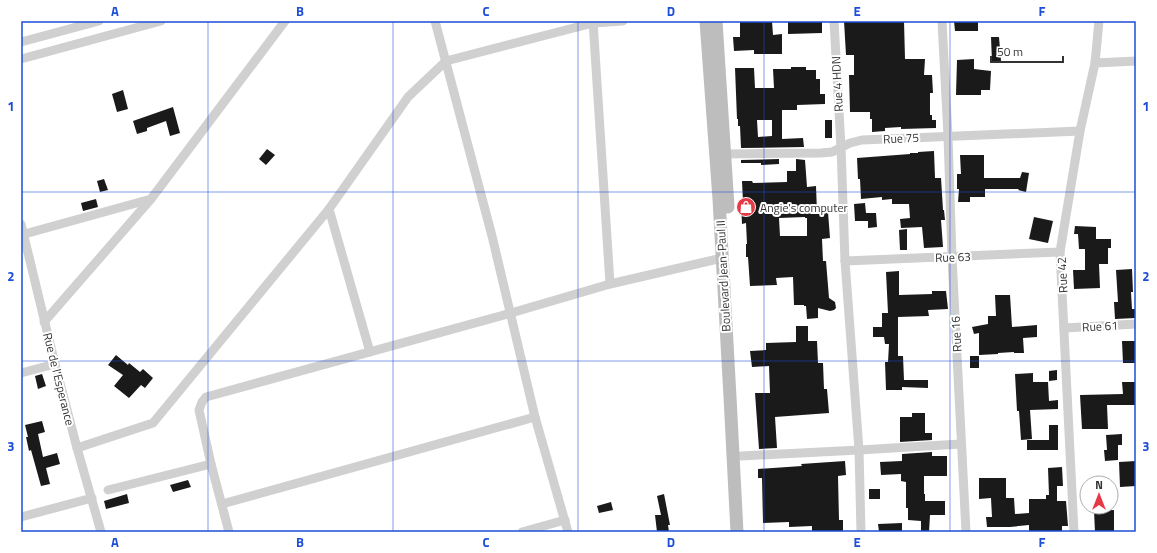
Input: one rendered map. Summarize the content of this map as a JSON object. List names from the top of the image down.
{
  "streets": {
    "main road": ["Boulevard Jean-Paul II"],
    "street": [
      "Rue 4 HDN",
      "Rue 75",
      "Rue 63",
      "Rue 42",
      "Rue 61",
      "Rue 16",
      "Rue de l'Esperance"
    ]
  },
  "crossings": [
    ["Rue 4 HDN", "Rue 75"],
    ["Rue 4 HDN", "Rue 63"],
    ["Rue 75", "Rue 42"],
    ["Rue 75", "Boulevard Jean-Paul II"],
    ["Rue 75", "Rue 16"],
    ["Rue 63", "Rue 42"],
    ["Rue 63", "Rue 16"],
    ["Rue 42", "Rue 61"]
  ],
  "places": {
    "shop": ["Angie's computer"]
  },
  "scale_bar": "50 m",
  "north": "top",
  "grid": {
    "columns": [
      "A",
      "B",
      "C",
      "D",
      "E",
      "F"
    ],
    "rows": ["1", "2", "3"]
  }
}
